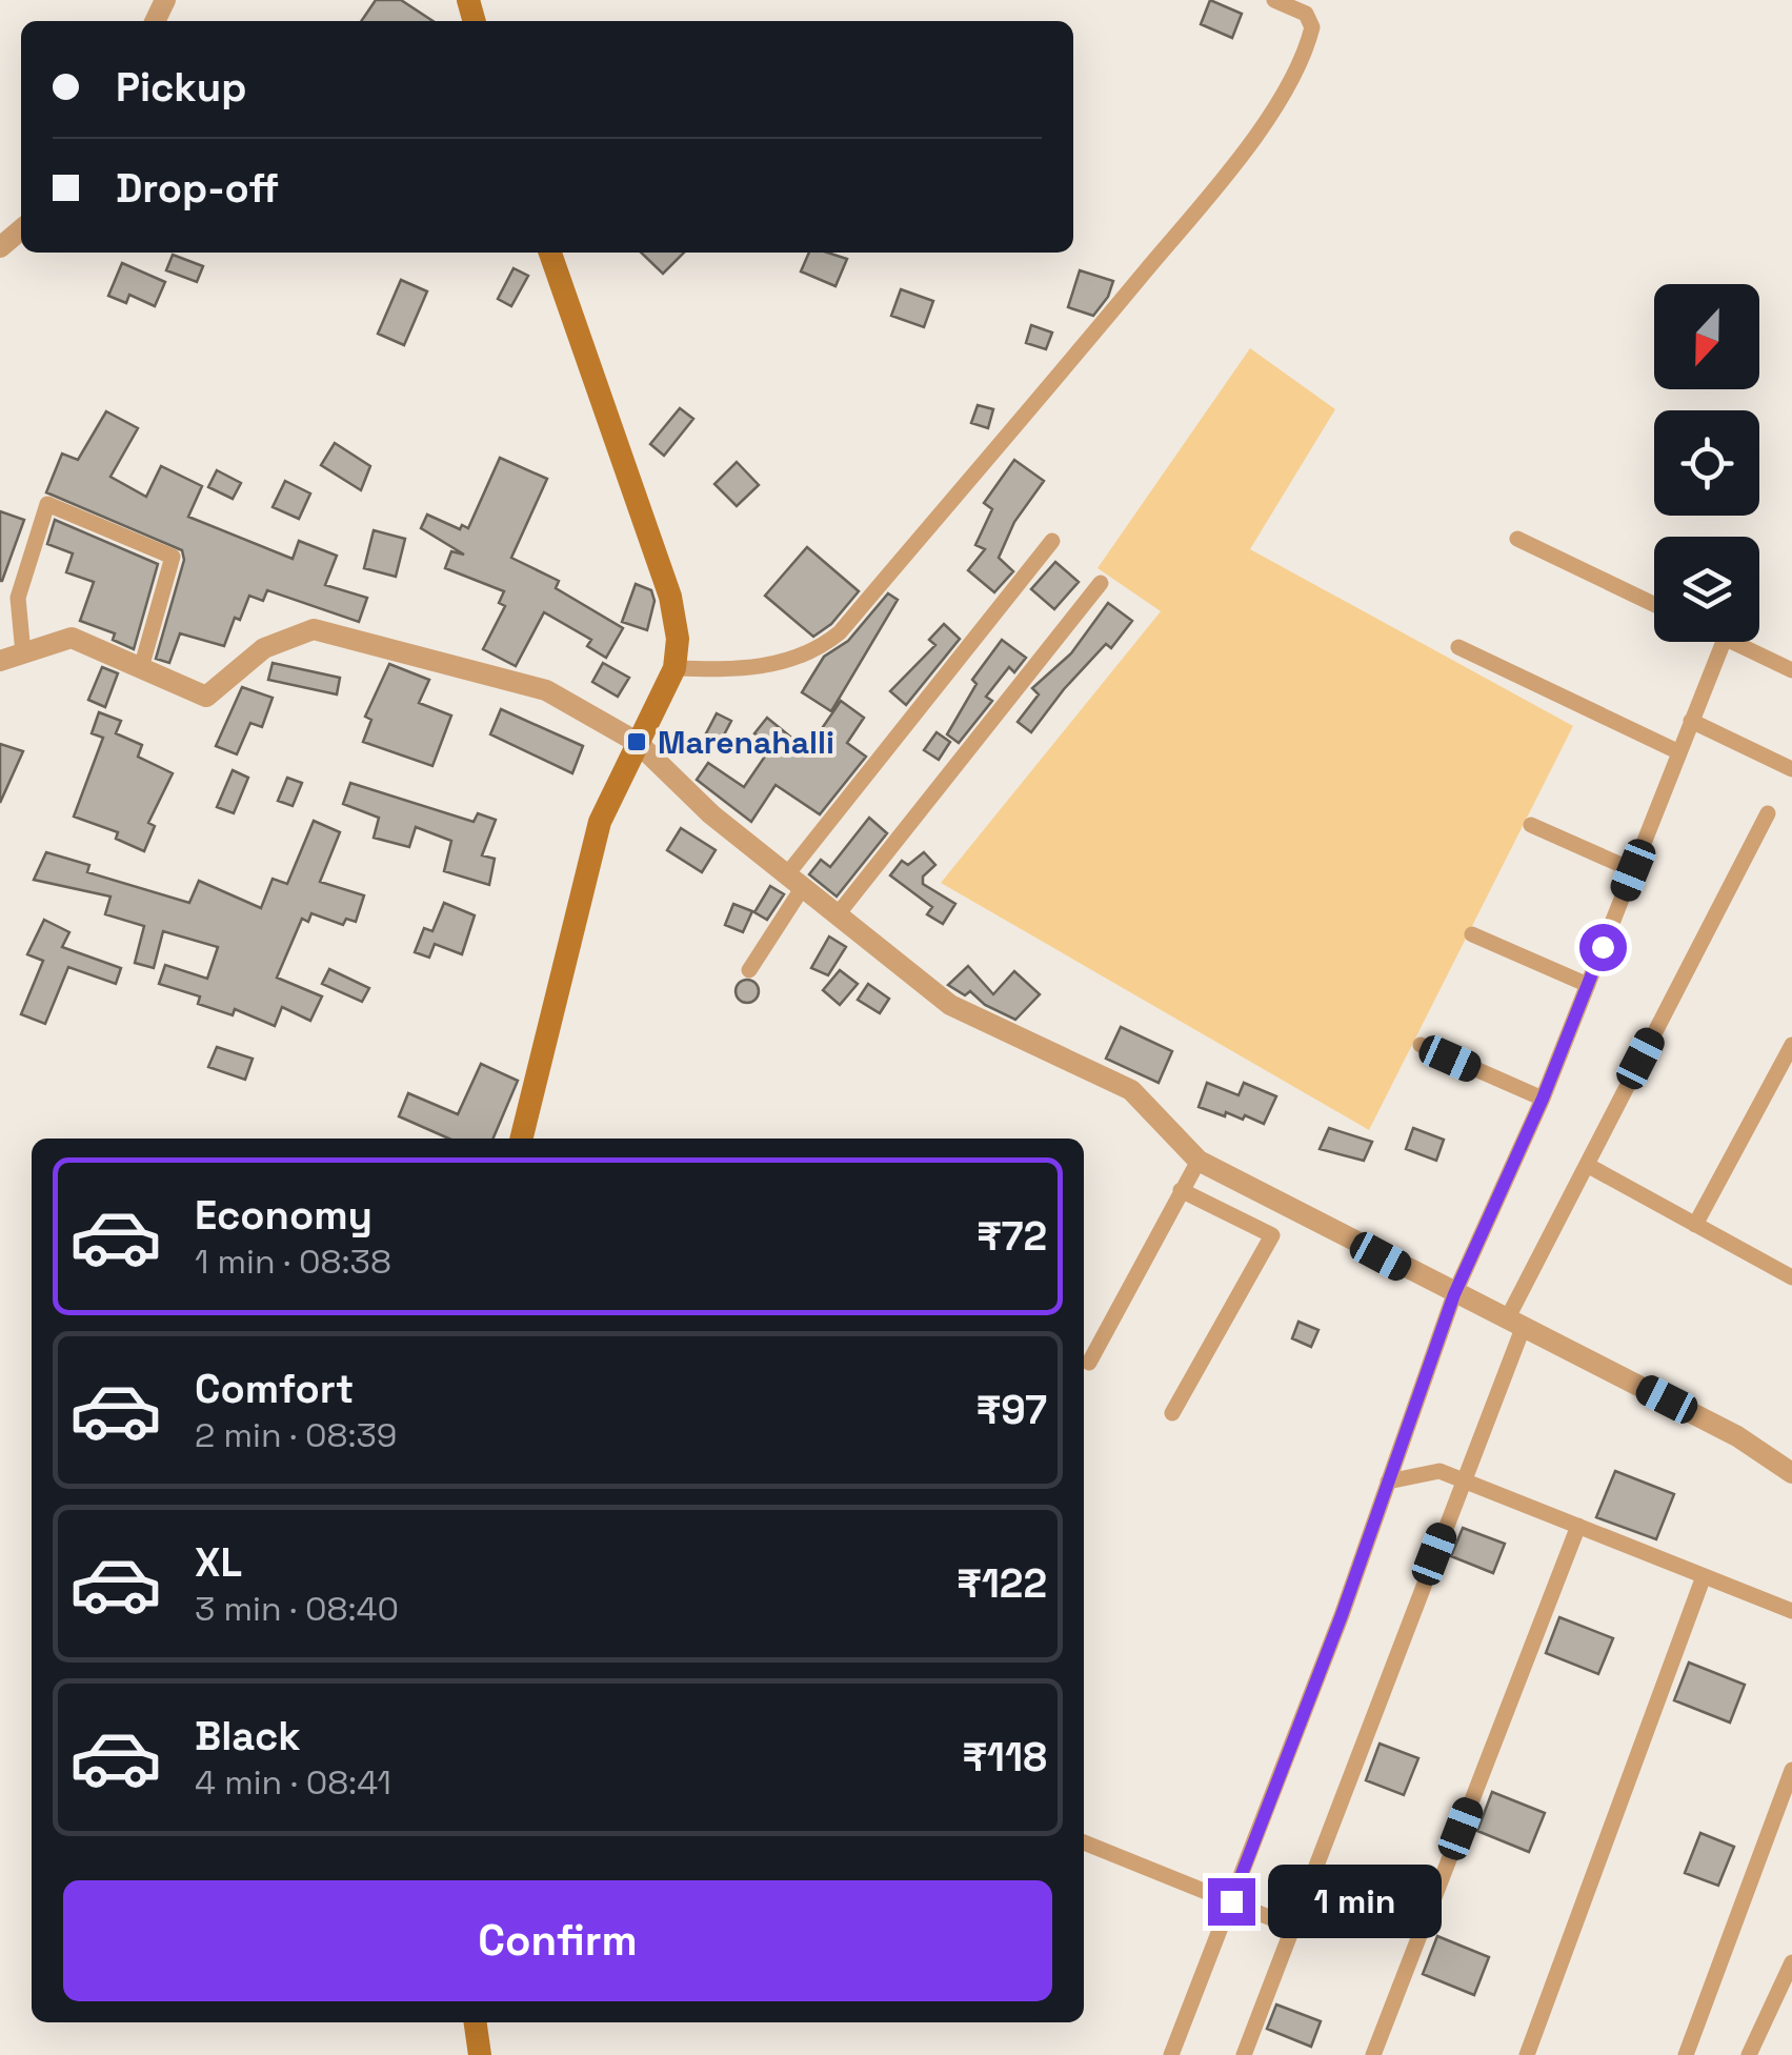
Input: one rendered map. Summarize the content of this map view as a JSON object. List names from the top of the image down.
{
  "places": {
    "transit": ["Marenahalli"]
  },
  "north": "bottom",
  "page": {
    "banner": ["Pickup", "Drop-off"],
    "list": [
      {
        "name": "Economy",
        "note": "1 min · 08:38",
        "value": "₹72"
      },
      {
        "name": "Comfort",
        "note": "2 min · 08:39",
        "value": "₹97"
      },
      {
        "name": "XL",
        "note": "3 min · 08:40",
        "value": "₹122"
      },
      {
        "name": "Black",
        "note": "4 min · 08:41",
        "value": "₹118"
      }
    ],
    "buttons": "Confirm",
    "bubble": "1 min"
  }
}
